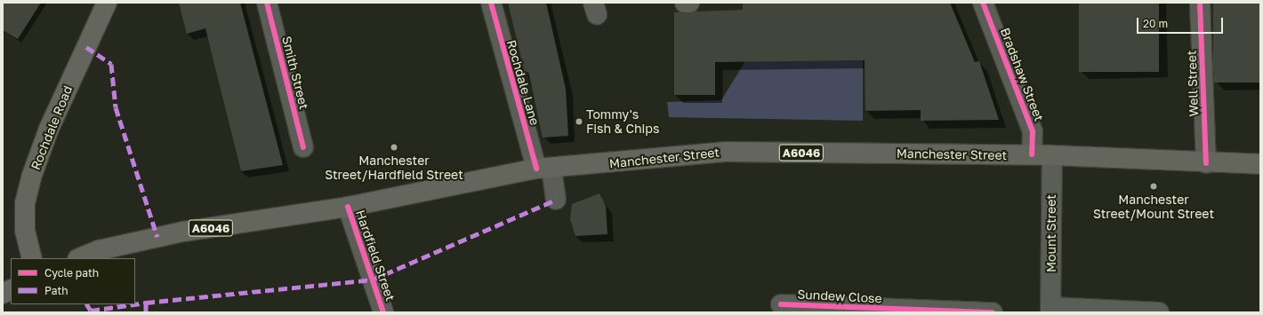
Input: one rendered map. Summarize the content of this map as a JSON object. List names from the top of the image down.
{
  "streets": {
    "main road": ["Rochdale Road", "A6046", "Manchester Street"],
    "street": [
      "Smith Street",
      "Bradshaw Street",
      "Rochdale Lane",
      "Well Street",
      "Mount Street",
      "Hardfield Street",
      "Sundew Close"
    ]
  },
  "crossings": [
    ["Bradshaw Street", "Manchester Street"],
    ["Rochdale Lane", "Manchester Street"],
    ["Well Street", "Manchester Street"],
    ["Manchester Street", "Mount Street"],
    ["Manchester Street", "Hardfield Street"]
  ],
  "places": ["Tommy's Fish & Chips", "Manchester Street/Hardfield Street", "Manchester Street/Mount Street"],
  "legend": ["Cycle path", "Path"],
  "scale_bar": "20 m"
}
